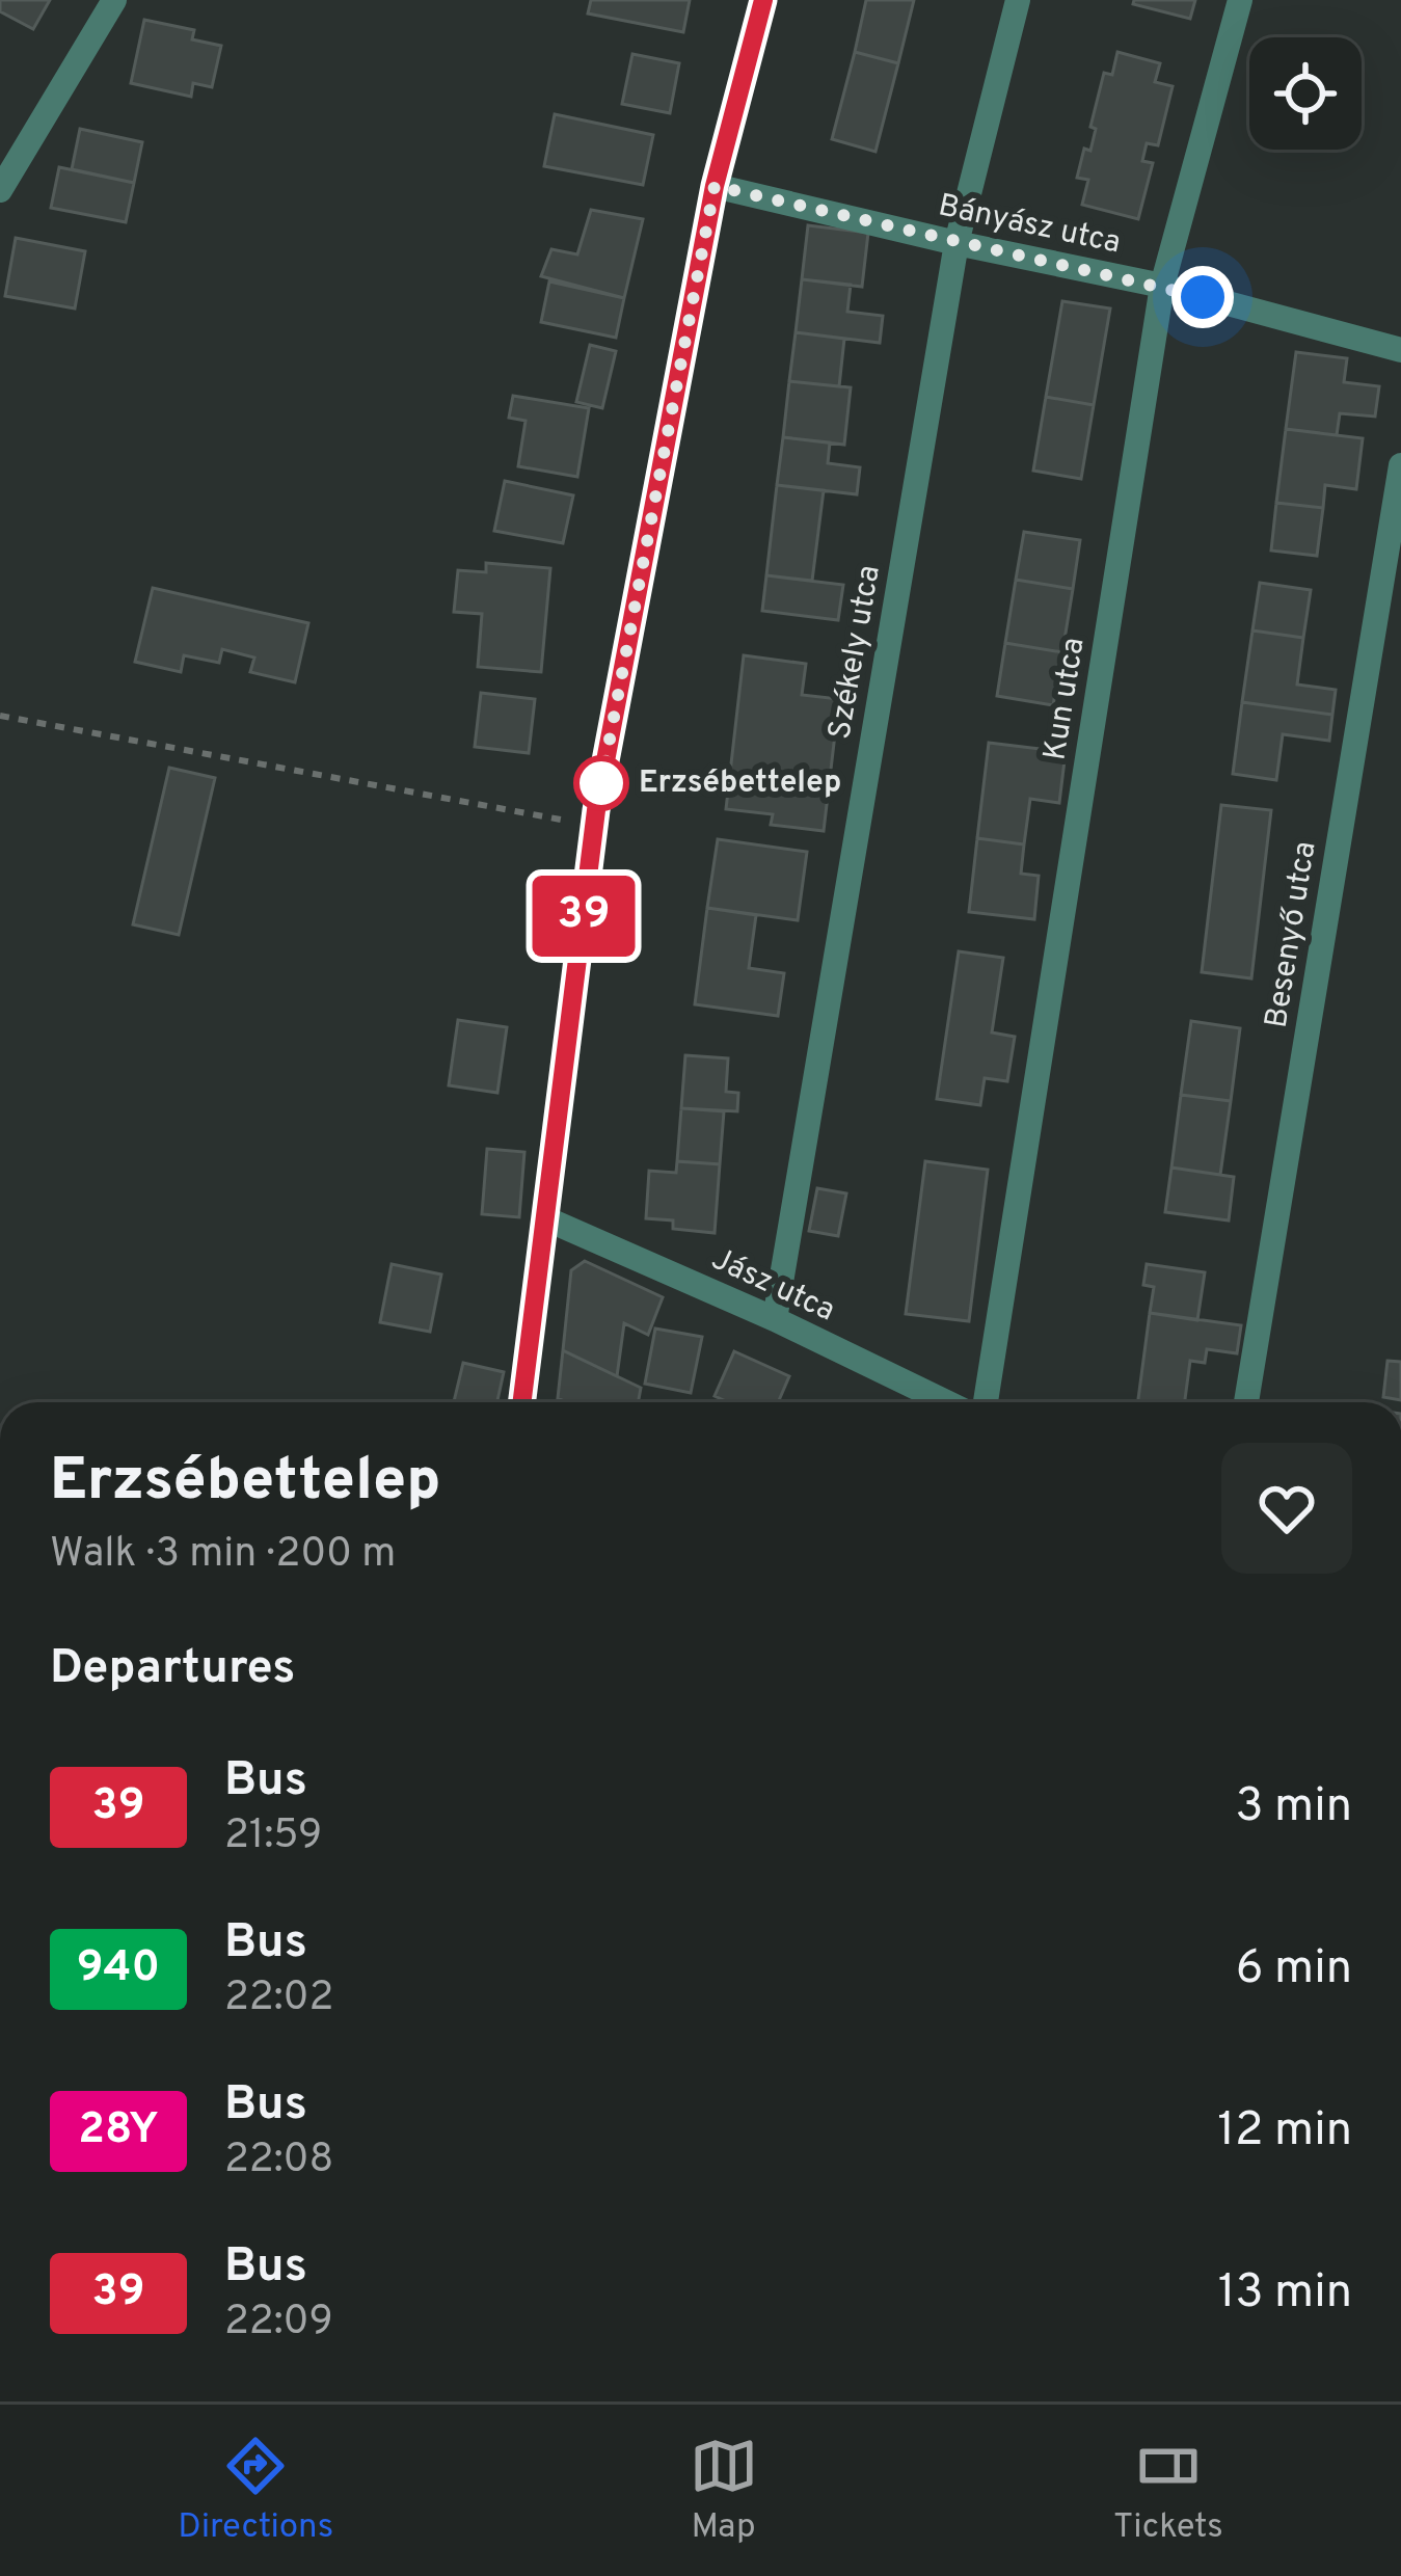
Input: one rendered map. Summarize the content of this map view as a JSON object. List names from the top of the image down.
{
  "streets": {
    "street": [
      "Bányász utca",
      "Székely utca",
      "Kun utca",
      "Besenyő utca",
      "Jász utca"
    ]
  },
  "crossings": [
    ["Bányász utca", "Székely utca"],
    ["Bányász utca", "Kun utca"],
    ["Székely utca", "Jász utca"]
  ],
  "places": ["Erzsébettelep"],
  "lines": ["bus line 39"],
  "page": {
    "on_map": "39",
    "heading": [
      ["Erzsébettelep", "Walk · 3 min · 200 m"],
      "Departures"
    ],
    "list": [
      {
        "mark": "39",
        "name": "Bus",
        "note": "21:59",
        "value": "3 min"
      },
      {
        "mark": "940",
        "name": "Bus",
        "note": "22:02",
        "value": "6 min"
      },
      {
        "mark": "28Y",
        "name": "Bus",
        "note": "22:08",
        "value": "12 min"
      },
      {
        "mark": "39",
        "name": "Bus",
        "note": "22:09",
        "value": "13 min"
      }
    ],
    "tabs": ["Directions", "Map", "Tickets"]
  }
}
